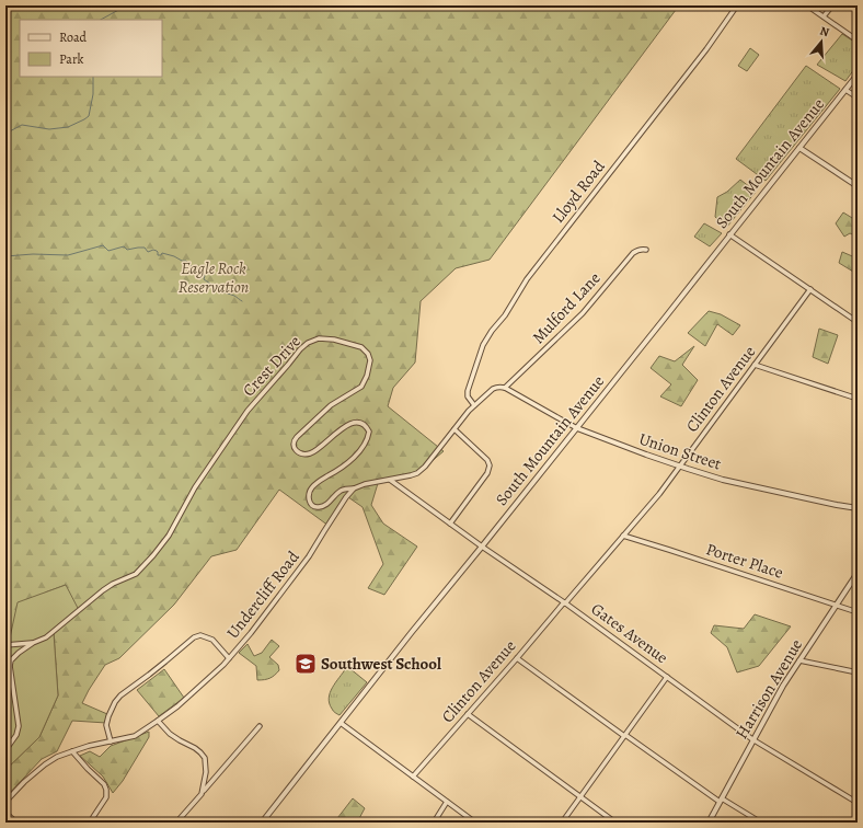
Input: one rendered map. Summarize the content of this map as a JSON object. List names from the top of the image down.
{
  "streets": {
    "street": [
      "South Mountain Avenue",
      "Lloyd Road",
      "Mulford Lane",
      "Crest Drive",
      "Clinton Avenue",
      "Union Street",
      "Porter Place",
      "Undercliff Road",
      "Gates Avenue",
      "Harrison Avenue"
    ]
  },
  "crossings": [
    ["South Mountain Avenue", "Union Street"],
    ["South Mountain Avenue", "Gates Avenue"],
    ["Mulford Lane", "Union Street"],
    ["Crest Drive", "Undercliff Road"],
    ["Clinton Avenue", "Union Street"],
    ["Clinton Avenue", "Porter Place"],
    ["Clinton Avenue", "Gates Avenue"],
    ["Porter Place", "Harrison Avenue"],
    ["Gates Avenue", "Harrison Avenue"]
  ],
  "parks": ["Eagle Rock Reservation"],
  "places": {
    "school or university": ["Southwest School"]
  },
  "legend": ["Road", "Park"],
  "north": "top"
}
